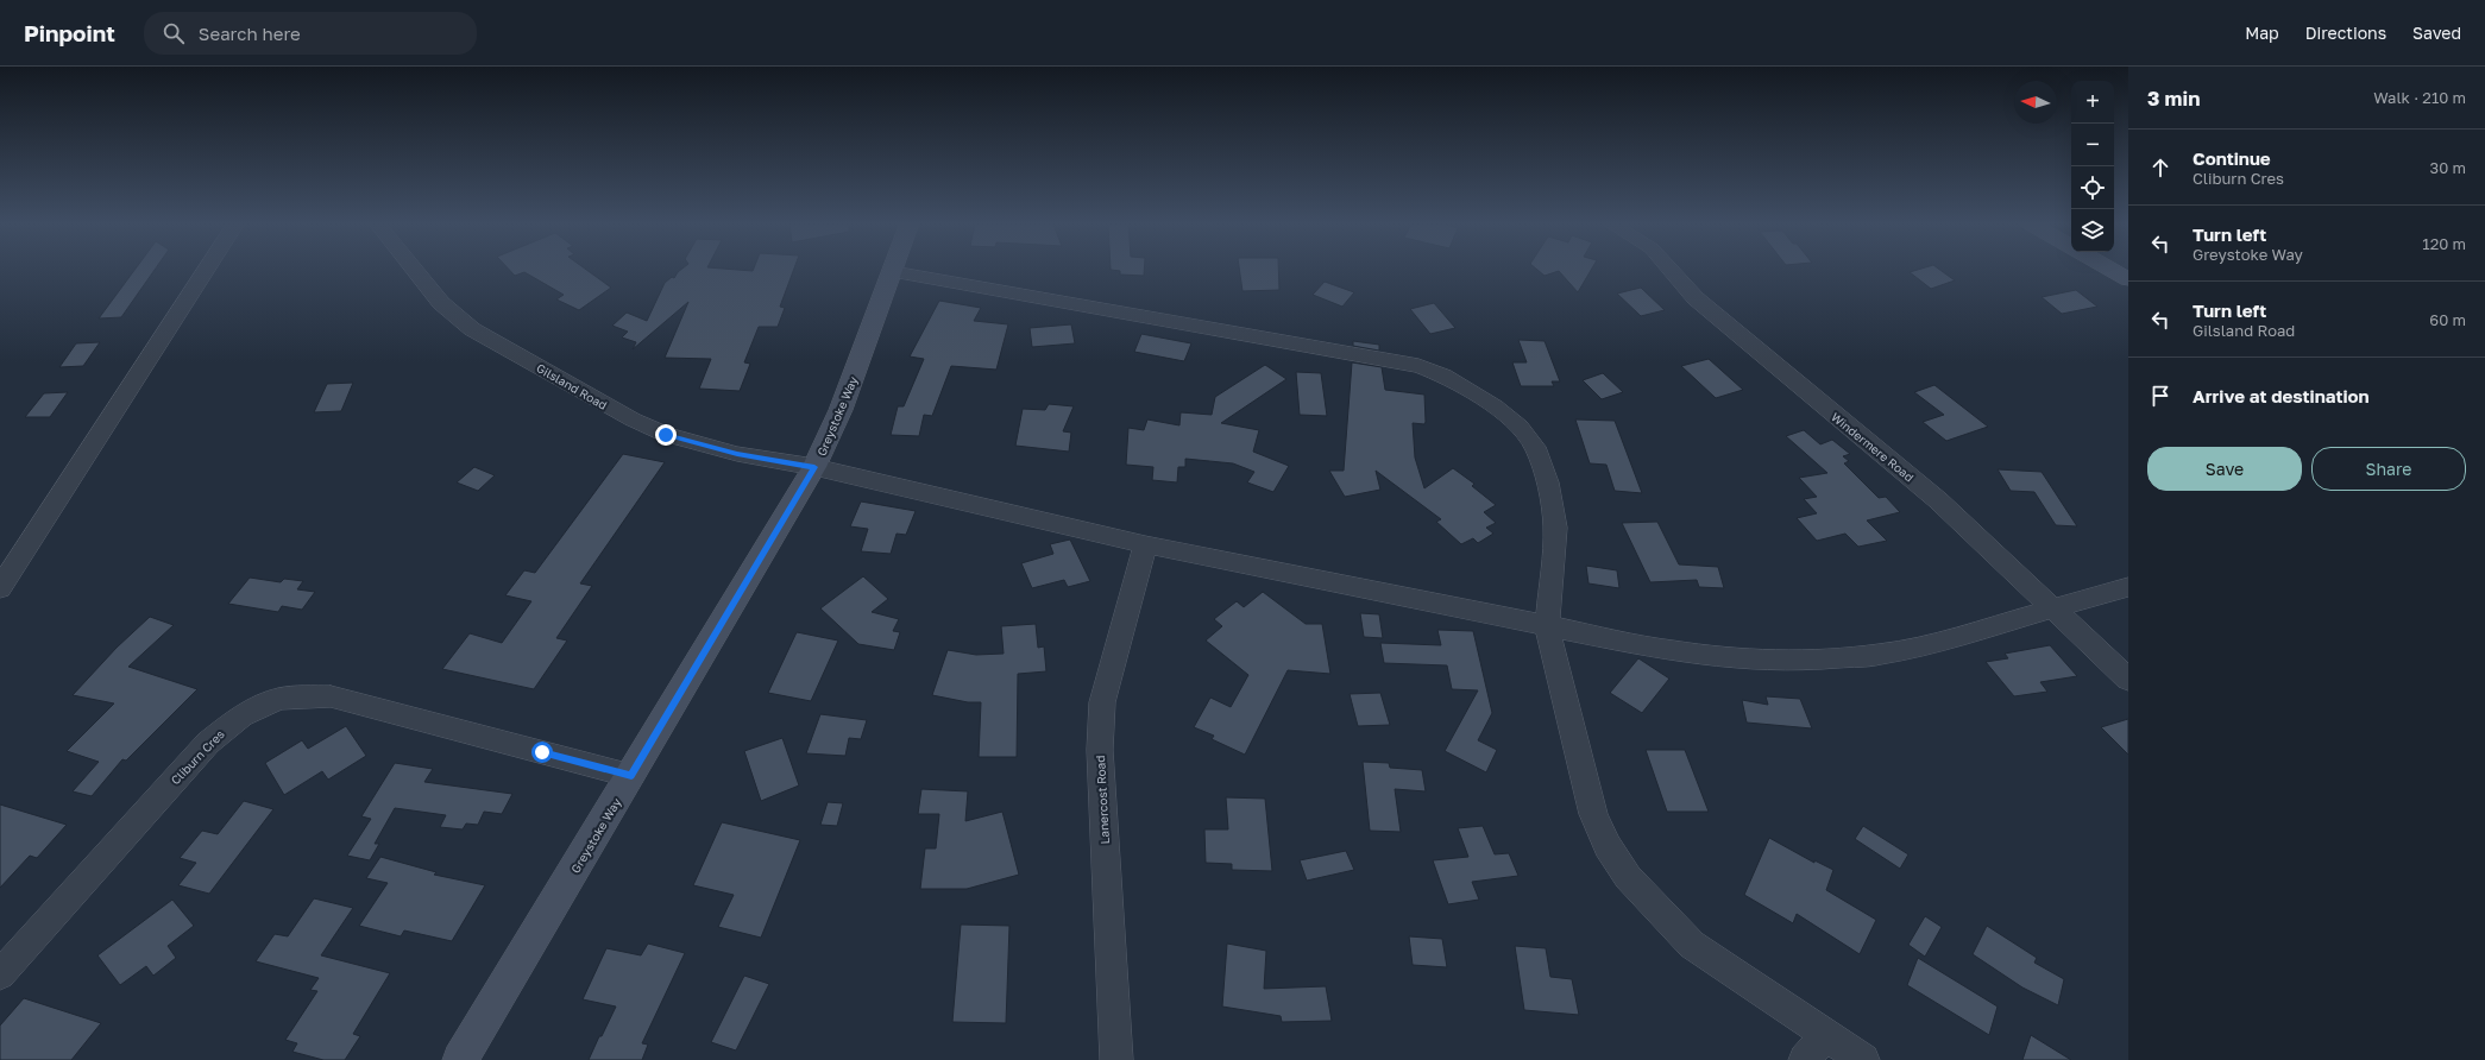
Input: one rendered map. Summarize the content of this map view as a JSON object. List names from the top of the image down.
{
  "streets": {
    "street": [
      "Gilsland Road",
      "Greystoke Way",
      "Windermere Road",
      "Cliburn Cres",
      "Lanercost Road"
    ]
  },
  "crossings": [
    ["Gilsland Road", "Greystoke Way"],
    ["Gilsland Road", "Windermere Road"],
    ["Gilsland Road", "Lanercost Road"],
    ["Greystoke Way", "Cliburn Cres"]
  ],
  "north": "left",
  "page": {
    "header": "Pinpoint",
    "search": "Search here",
    "nav": ["Map", "Directions", "Saved"],
    "heading": ["3 min", "Walk · 210 m"],
    "map_buttons": ["+", "−"],
    "list": [
      ["Continue", "Cliburn Cres", "30 m"],
      ["Turn left", "Greystoke Way", "120 m"],
      ["Turn left", "Gilsland Road", "60 m"],
      "Arrive at destination"
    ],
    "buttons": ["Save", "Share"]
  }
}
